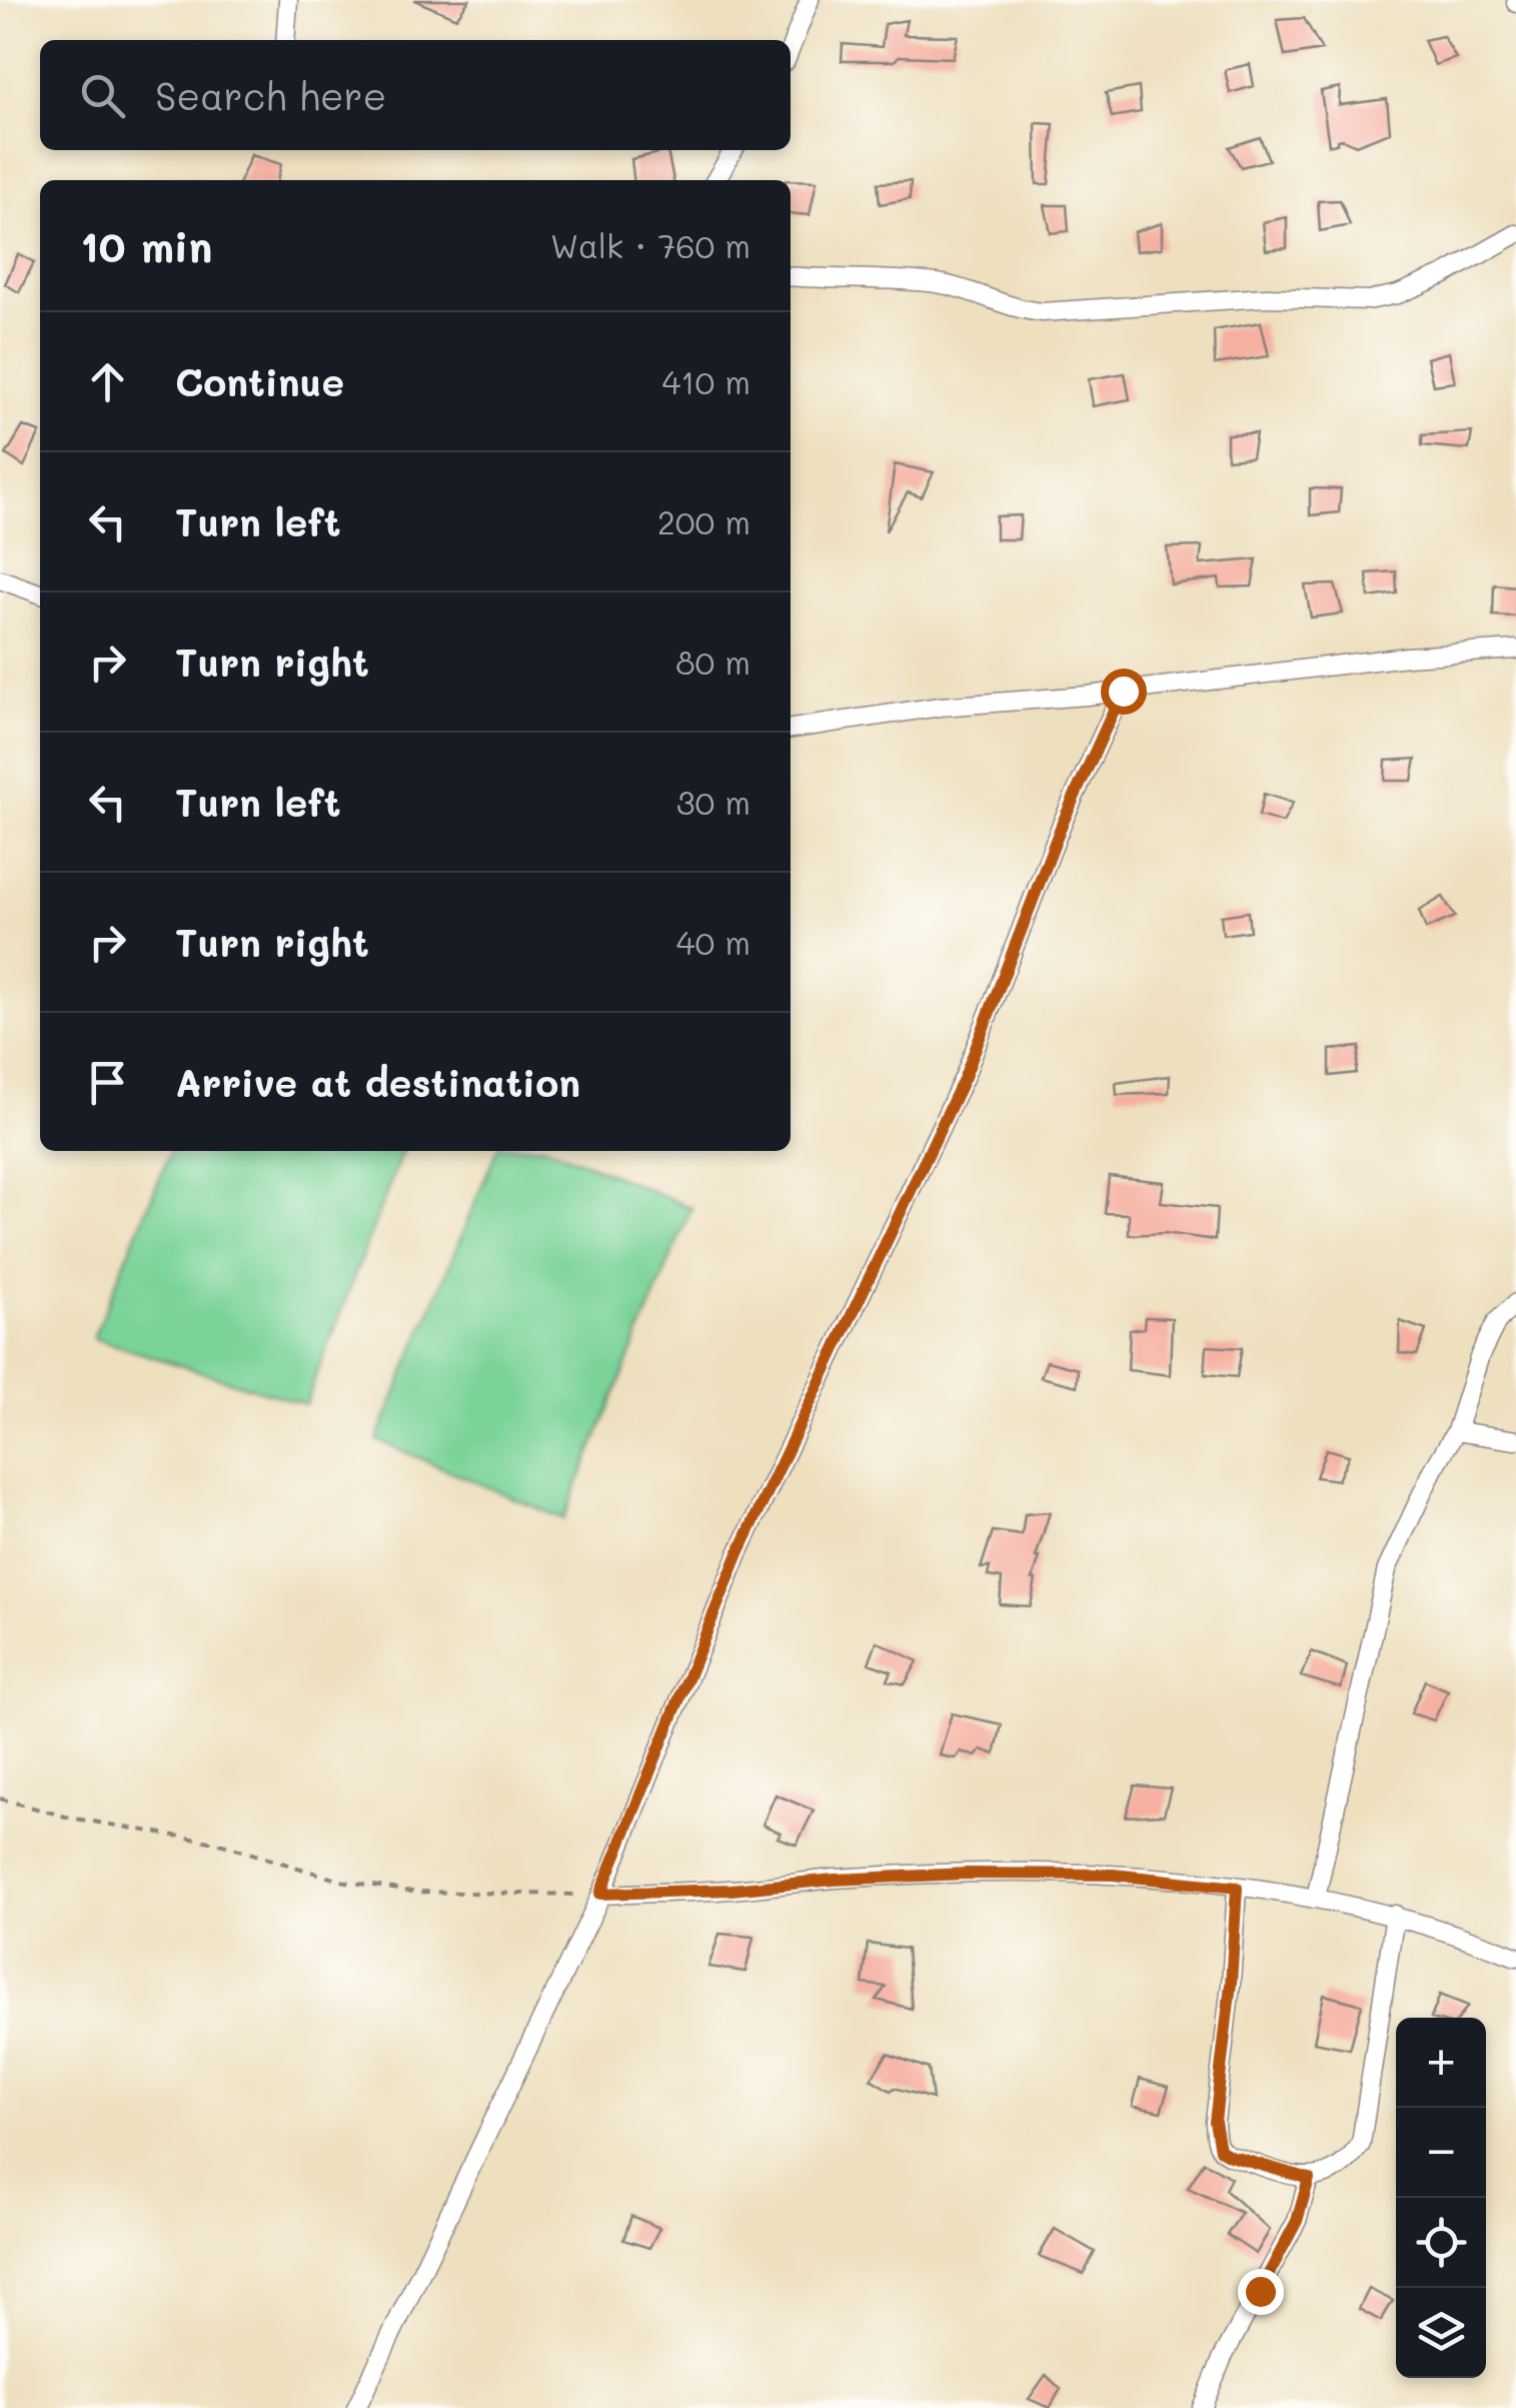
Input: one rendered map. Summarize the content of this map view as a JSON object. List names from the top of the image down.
{
  "page": {
    "search": "Search here",
    "heading": ["10 min", "Walk · 760 m"],
    "list": [
      ["Continue", "410 m"],
      ["Turn left", "200 m"],
      ["Turn right", "80 m"],
      ["Turn left", "30 m"],
      ["Turn right", "40 m"],
      "Arrive at destination"
    ],
    "map_buttons": ["+", "−"]
  }
}
